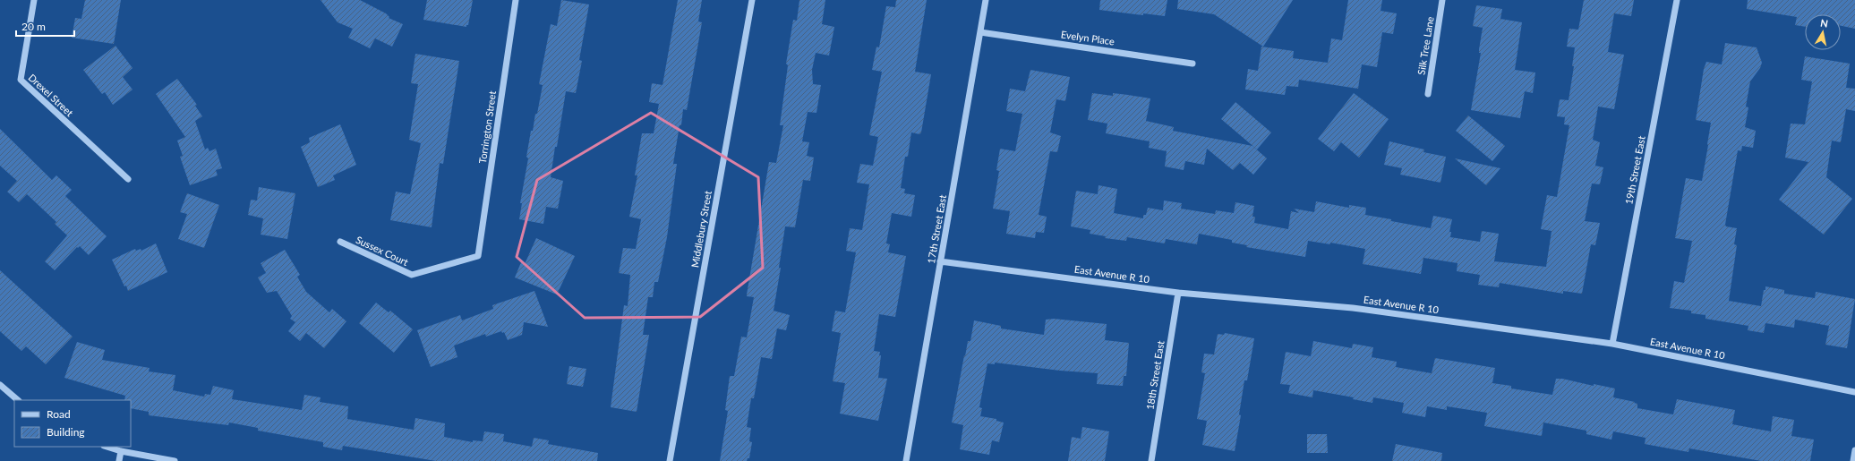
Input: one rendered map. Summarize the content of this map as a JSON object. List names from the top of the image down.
{
  "streets": {
    "street": [
      "Evelyn Place",
      "Silk Tree Lane",
      "Drexel Street",
      "Torrington Street",
      "19th Street East",
      "Middlebury Street",
      "17th Street East",
      "Sussex Court",
      "East Avenue R 10",
      "18th Street East"
    ]
  },
  "crossings": [
    ["Evelyn Place", "17th Street East"],
    ["Torrington Street", "Sussex Court"],
    ["19th Street East", "East Avenue R 10"],
    ["17th Street East", "East Avenue R 10"],
    ["East Avenue R 10", "18th Street East"]
  ],
  "legend": ["Road", "Building"],
  "scale_bar": "20 m",
  "north": "top"
}
